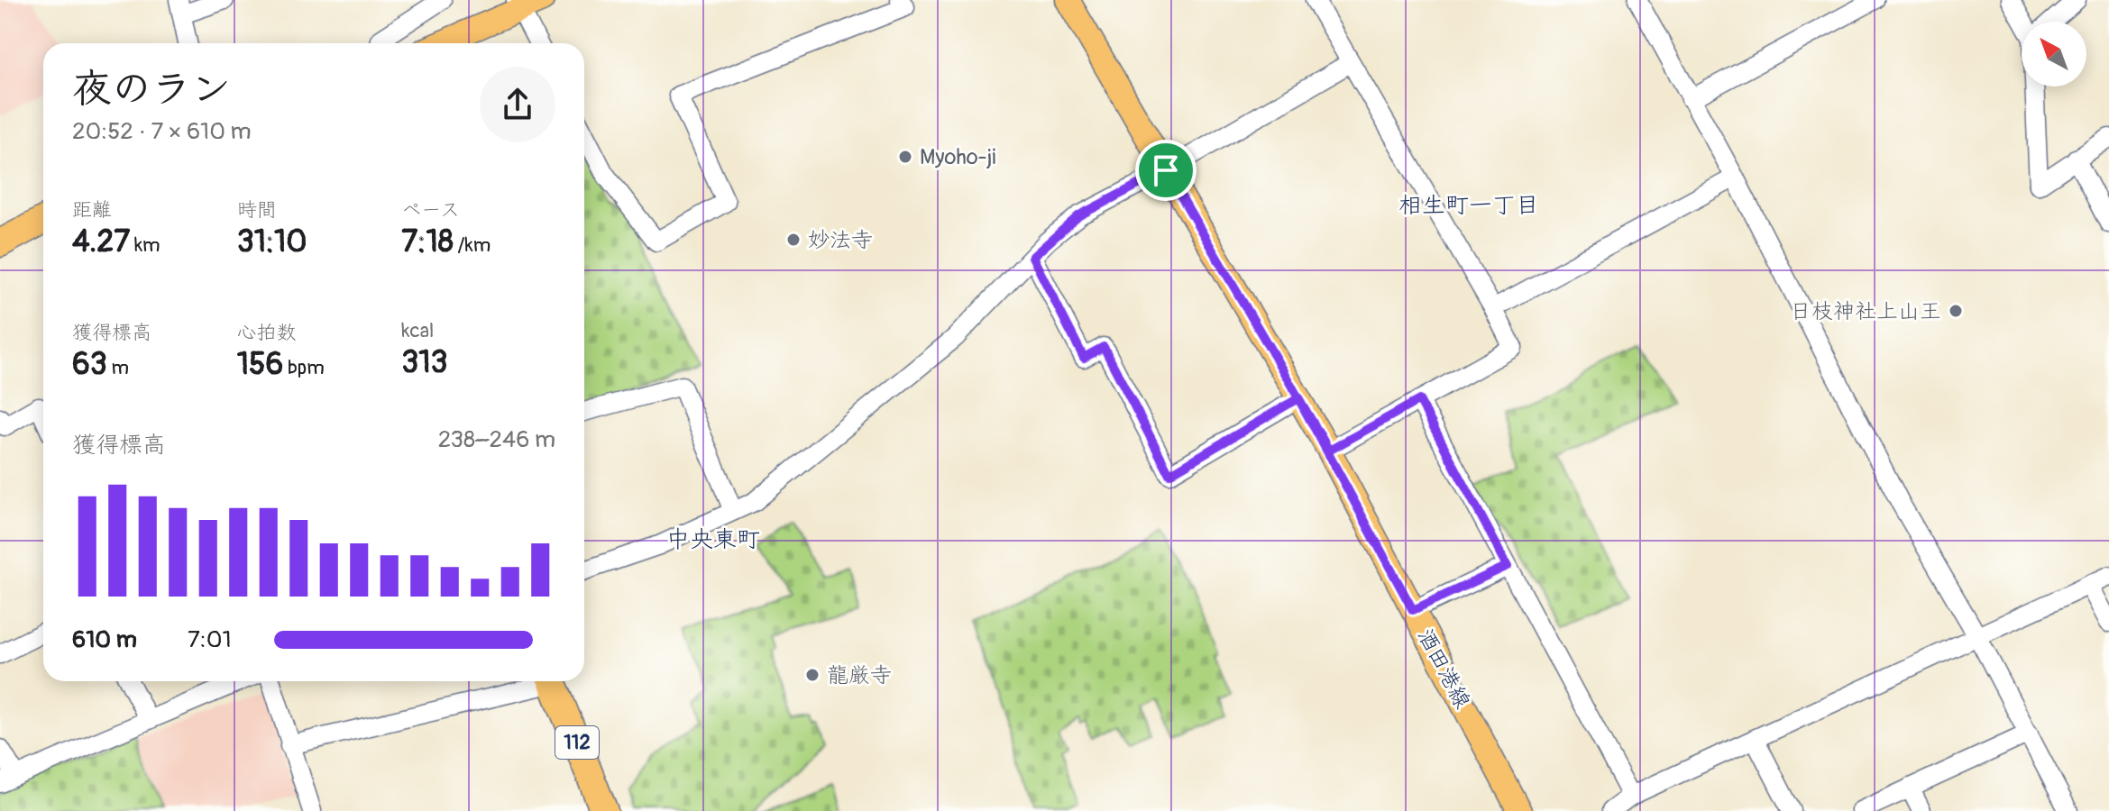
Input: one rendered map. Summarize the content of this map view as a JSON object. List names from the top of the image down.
{
  "streets": {
    "highway": ["112"],
    "main road": ["酒田港線"]
  },
  "districts": ["相生町一丁目", "中央東町"],
  "places": [
    "Myoho-ji",
    "妙法寺",
    "日枝神社上山王",
    "龍厳寺"
  ],
  "north": "top left",
  "page": {
    "heading": ["夜のラン", "20:52 · 7 × 610 m"],
    "stats": [
      ["距離", "4.27 km"],
      ["時間", "31:10"],
      ["ペース", "7:18 /km"],
      ["獲得標高", "63 m"],
      ["心拍数", "156 bpm"],
      ["kcal", "313"]
    ],
    "chart": ["獲得標高", "238–246 m"],
    "list": [
      {
        "name": "610 m",
        "note": "7:01"
      }
    ]
  }
}
